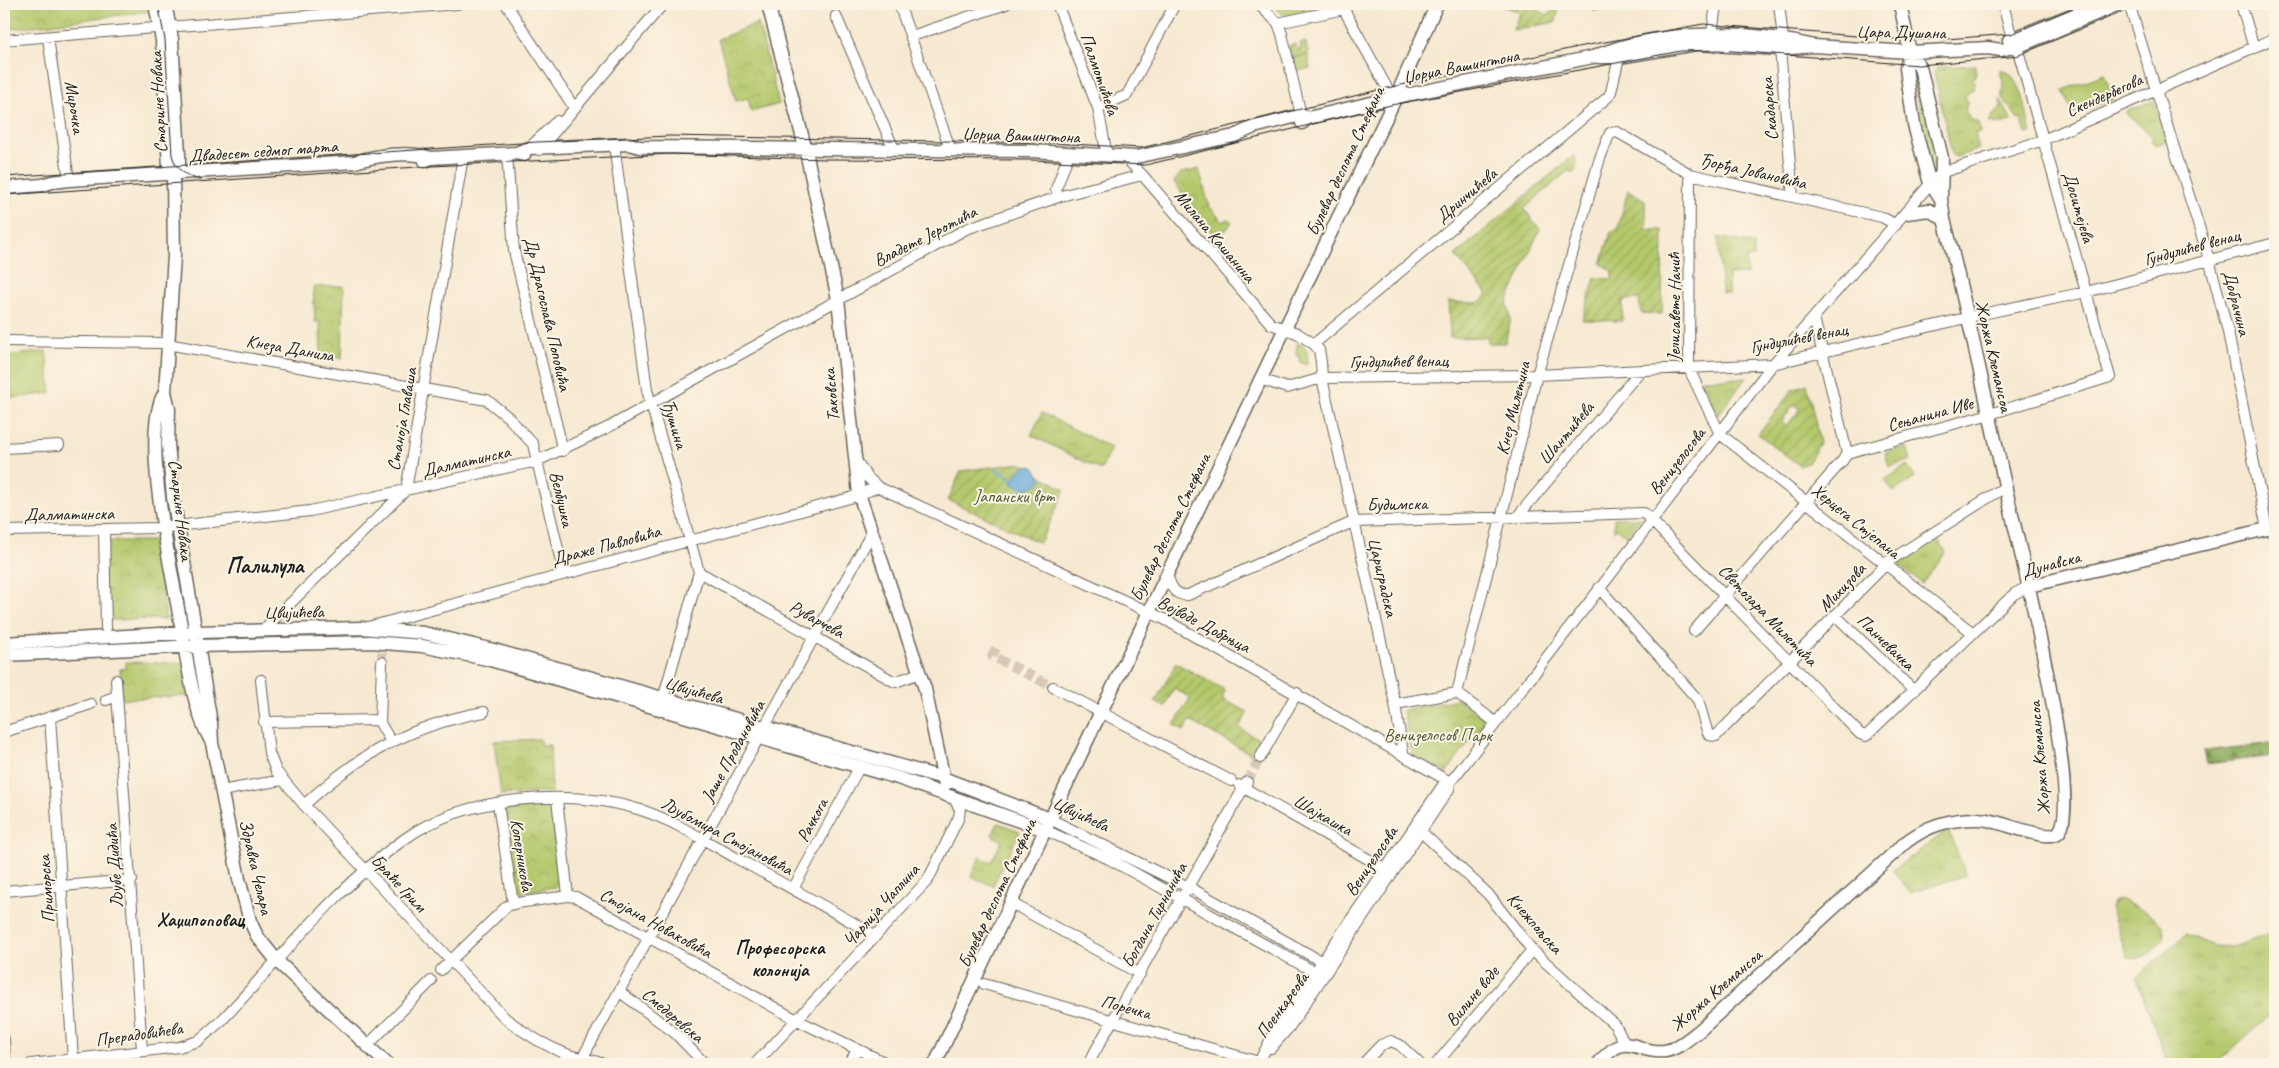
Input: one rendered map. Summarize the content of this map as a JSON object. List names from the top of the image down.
{
  "streets": {
    "main road": [
      "Цара Душана",
      "Џорџа Вашингтона",
      "Старине Новака",
      "Двадесет седмог марта",
      "Булевар деспота Стефана",
      "Жоржа Клемансоа",
      "Таковска",
      "Дунавска",
      "Цвијићева",
      "Здравка Челара"
    ],
    "street": [
      "Палмотићева",
      "Скендербегова",
      "Мирочка",
      "Скадарска",
      "Ђорђа Јовановића",
      "Дринчићева",
      "Доситејева",
      "Владете Јеротића",
      "Милана Кашанина",
      "Гундулићев венац",
      "Добрачина",
      "Јелисавете Начић",
      "Др Драгослава Поповића",
      "Кнеза Данила",
      "Кнез Милетина",
      "Сењанина Иве",
      "Станоја Главаша",
      "Ђушина",
      "Шантићева",
      "Далматинска",
      "Венизелосова",
      "Велбушка",
      "Будимска",
      "Херцега Стјепана",
      "Драже Павловића",
      "Цариградска",
      "Михизова",
      "Светозара Милетића",
      "Руварчева",
      "Војводе Добрњца",
      "Панчевачка",
      "Јаше Продановића",
      "Шајкашка",
      "Рачкога",
      "Љубомира Стојановића",
      "Коперникова",
      "Љубе Дидића",
      "Браће Грим",
      "Приморска",
      "Чарлија Чаплина",
      "Богдана Тирнанића",
      "Стојана Новаковића",
      "Кнежпољска",
      "Вилине воде",
      "Поенкареова",
      "Поречка",
      "Смедеревска",
      "Прерадовићева"
    ]
  },
  "crossings": [
    ["Цара Душана", "Џорџа Вашингтона"],
    ["Цара Душана", "Скадарска"],
    ["Цара Душана", "Доситејева"],
    ["Цара Душана", "Жоржа Клемансоа"],
    ["Џорџа Вашингтона", "Палмотићева"],
    ["Џорџа Вашингтона", "Скадарска"],
    ["Џорџа Вашингтона", "Двадесет седмог марта"],
    ["Џорџа Вашингтона", "Булевар деспота Стефана"],
    ["Џорџа Вашингтона", "Дринчићева"],
    ["Џорџа Вашингтона", "Милана Кашанина"],
    ["Џорџа Вашингтона", "Таковска"],
    ["Скендербегова", "Доситејева"],
    ["Скендербегова", "Добрачина"],
    ["Скендербегова", "Жоржа Клемансоа"],
    ["Скендербегова", "Венизелосова"],
    ["Старине Новака", "Двадесет седмог марта"],
    ["Старине Новака", "Кнеза Данила"],
    ["Старине Новака", "Далматинска"],
    ["Старине Новака", "Цвијићева"],
    ["Старине Новака", "Здравка Челара"],
    ["Мирочка", "Двадесет седмог марта"],
    ["Скадарска", "Ђорђа Јовановића"],
    ["Двадесет седмог марта", "Др Драгослава Поповића"],
    ["Двадесет седмог марта", "Таковска"],
    ["Двадесет седмог марта", "Станоја Главаша"],
    ["Двадесет седмог марта", "Ђушина"],
    ["Булевар деспота Стефана", "Милана Кашанина"],
    ["Булевар деспота Стефана", "Гундулићев венац"],
    ["Булевар деспота Стефана", "Будимска"],
    ["Булевар деспота Стефана", "Цвијићева"],
    ["Булевар деспота Стефана", "Војводе Добрњца"],
    ["Булевар деспота Стефана", "Шајкашка"],
    ["Ђорђа Јовановића", "Јелисавете Начић"],
    ["Ђорђа Јовановића", "Кнез Милетина"],
    ["Ђорђа Јовановића", "Венизелосова"],
    ["Дринчићева", "Милана Кашанина"],
    ["Дринчићева", "Цариградска"],
    ["Доситејева", "Гундулићев венац"],
    ["Доситејева", "Сењанина Иве"],
    ["Владете Јеротића", "Милана Кашанина"],
    ["Владете Јеротића", "Таковска"],
    ["Владете Јеротића", "Далматинска"],
    ["Милана Кашанина", "Цариградска"],
    ["Гундулићев венац", "Добрачина"],
    ["Гундулићев венац", "Јелисавете Начић"],
    ["Гундулићев венац", "Жоржа Клемансоа"],
    ["Гундулићев венац", "Кнез Милетина"],
    ["Гундулићев венац", "Шантићева"],
    ["Гундулићев венац", "Венизелосова"],
    ["Гундулићев венац", "Цариградска"],
    ["Добрачина", "Дунавска"],
    ["Јелисавете Начић", "Венизелосова"],
    ["Јелисавете Начић", "Херцега Стјепана"],
    ["Др Драгослава Поповића", "Далматинска"],
    ["Кнеза Данила", "Станоја Главаша"],
    ["Кнеза Данила", "Далматинска"],
    ["Кнеза Данила", "Велбушка"],
    ["Жоржа Клемансоа", "Сењанина Иве"],
    ["Жоржа Клемансоа", "Венизелосова"],
    ["Жоржа Клемансоа", "Дунавска"],
    ["Жоржа Клемансоа", "Михизова"],
    ["Жоржа Клемансоа", "Кнежпољска"],
    ["Таковска", "Далматинска"],
    ["Таковска", "Драже Павловића"],
    ["Таковска", "Цвијићева"],
    ["Таковска", "Руварчева"],
    ["Таковска", "Војводе Добрњца"],
    ["Таковска", "Јаше Продановића"],
    ["Таковска", "Чарлија Чаплина"],
    ["Кнез Милетина", "Будимска"],
    ["Станоја Главаша", "Далматинска"],
    ["Станоја Главаша", "Цвијићева"],
    ["Ђушина", "Далматинска"],
    ["Ђушина", "Драже Павловића"],
    ["Ђушина", "Цвијићева"],
    ["Ђушина", "Руварчева"],
    ["Шантићева", "Будимска"],
    ["Далматинска", "Велбушка"],
    ["Венизелосова", "Будимска"],
    ["Венизелосова", "Херцега Стјепана"],
    ["Венизелосова", "Михизова"],
    ["Венизелосова", "Цвијићева"],
    ["Венизелосова", "Светозара Милетића"],
    ["Венизелосова", "Војводе Добрњца"],
    ["Венизелосова", "Шајкашка"],
    ["Венизелосова", "Кнежпољска"],
    ["Венизелосова", "Поенкареова"],
    ["Велбушка", "Драже Павловића"],
    ["Будимска", "Цариградска"],
    ["Будимска", "Светозара Милетића"],
    ["Херцега Стјепана", "Дунавска"],
    ["Херцега Стјепана", "Михизова"],
    ["Драже Павловића", "Цвијићева"],
    ["Дунавска", "Светозара Милетића"],
    ["Дунавска", "Панчевачка"],
    ["Цариградска", "Војводе Добрњца"],
    ["Михизова", "Светозара Милетића"],
    ["Михизова", "Панчевачка"],
    ["Цвијићева", "Јаше Продановића"],
    ["Цвијићева", "Рачкога"],
    ["Цвијићева", "Здравка Челара"],
    ["Цвијићева", "Чарлија Чаплина"],
    ["Цвијићева", "Богдана Тирнанића"],
    ["Цвијићева", "Поенкареова"],
    ["Руварчева", "Јаше Продановића"],
    ["Јаше Продановића", "Љубомира Стојановића"],
    ["Јаше Продановића", "Браће Грим"],
    ["Јаше Продановића", "Стојана Новаковића"],
    ["Јаше Продановића", "Смедеревска"],
    ["Шајкашка", "Богдана Тирнанића"],
    ["Рачкога", "Љубомира Стојановића"],
    ["Љубомира Стојановића", "Коперникова"],
    ["Љубомира Стојановића", "Здравка Челара"],
    ["Љубомира Стојановића", "Браће Грим"],
    ["Љубомира Стојановића", "Чарлија Чаплина"],
    ["Љубомира Стојановића", "Прерадовићева"],
    ["Коперникова", "Браће Грим"],
    ["Коперникова", "Стојана Новаковића"],
    ["Љубе Дидића", "Прерадовићева"],
    ["Здравка Челара", "Прерадовићева"],
    ["Приморска", "Прерадовићева"],
    ["Чарлија Чаплина", "Стојана Новаковића"],
    ["Богдана Тирнанића", "Поречка"],
    ["Кнежпољска", "Вилине воде"],
    ["Поенкареова", "Поречка"]
  ],
  "districts": ["Палилула", "Хаџипоповац", "Професорска колонија"],
  "parks": ["Јапански врт", "Венизелосов Парк"]
}
